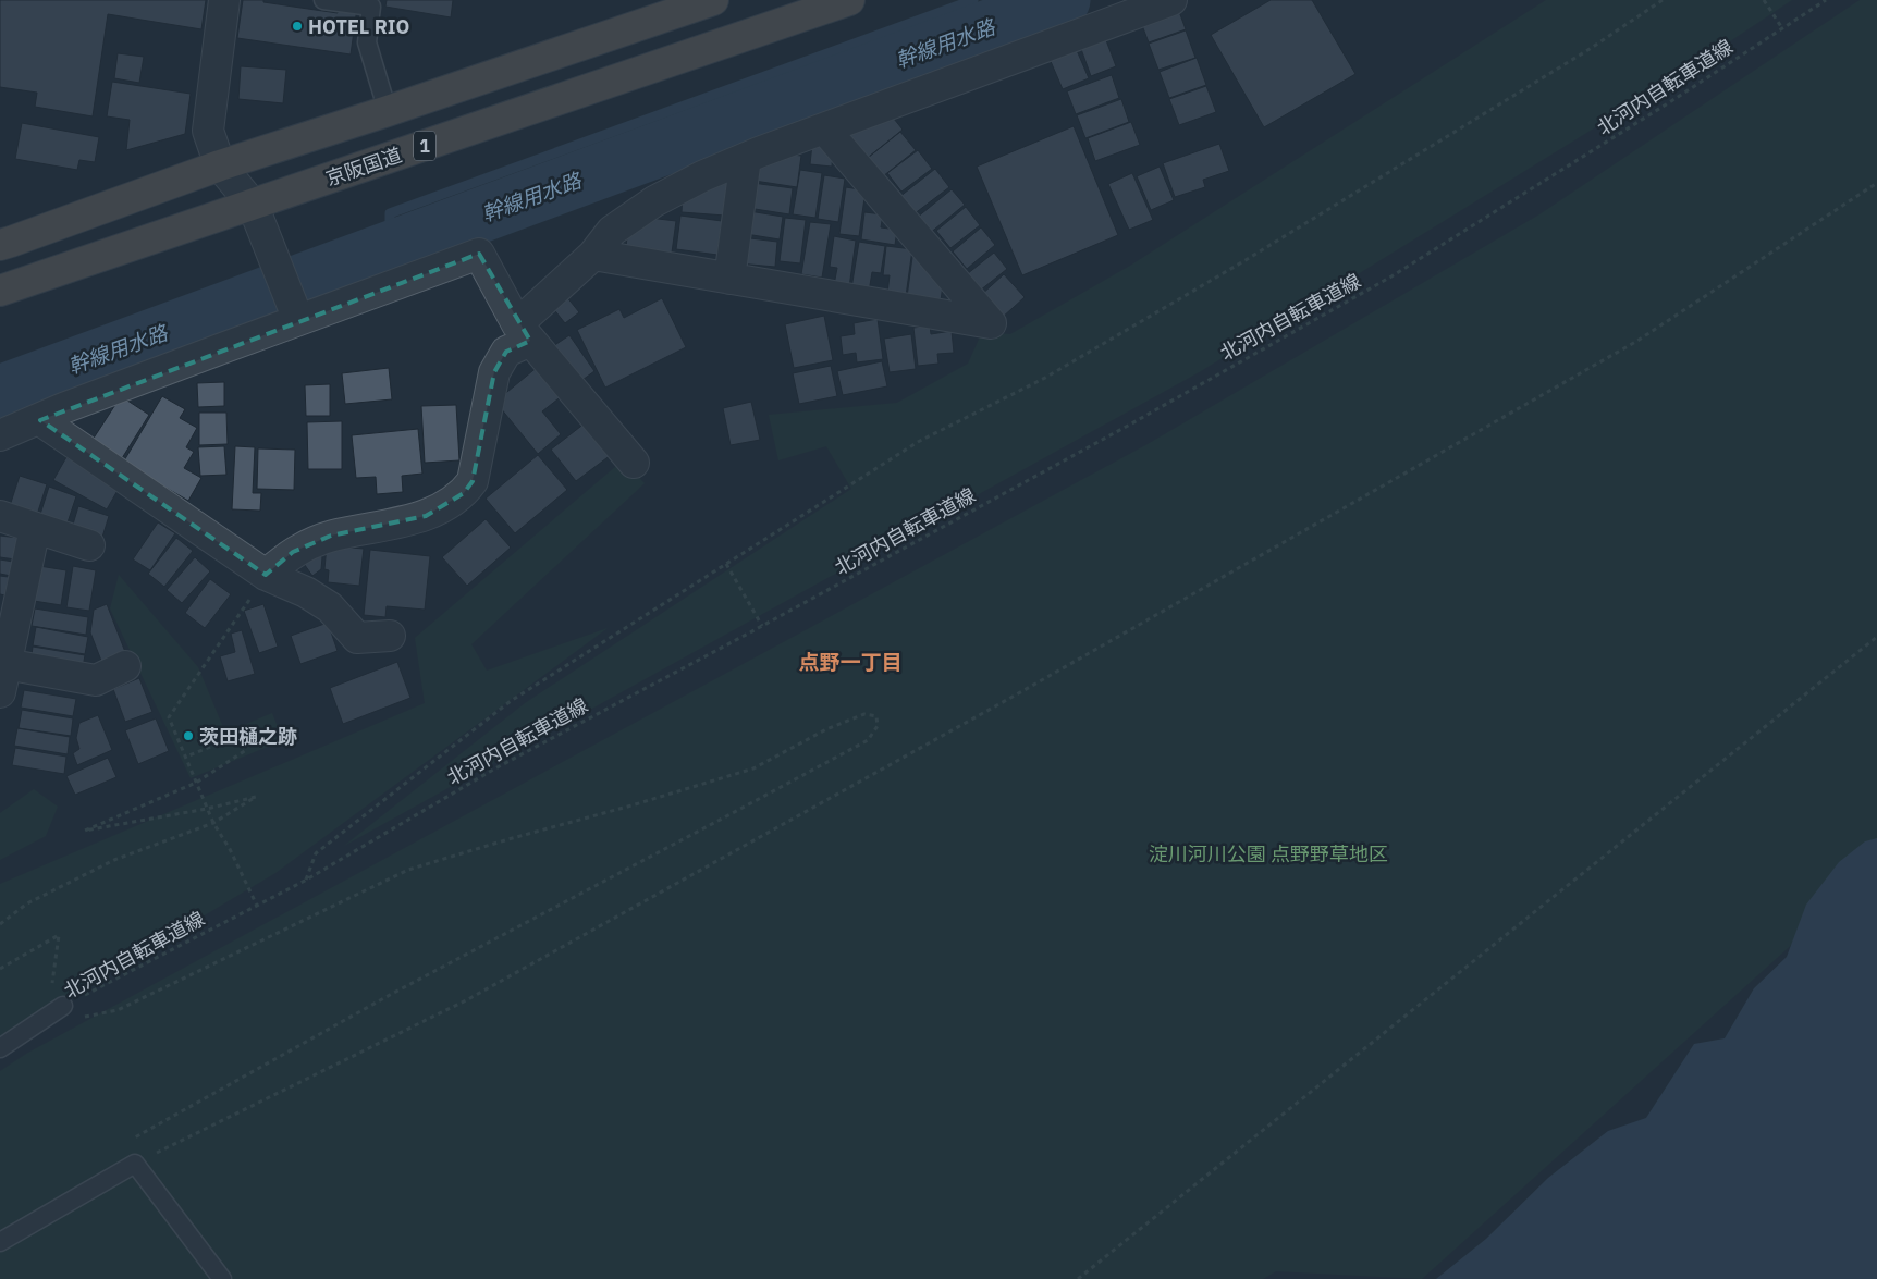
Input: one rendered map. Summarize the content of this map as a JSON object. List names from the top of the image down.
{
  "streets": {
    "highway": ["1", "京阪国道"],
    "path": ["北河内自転車道線"]
  },
  "districts": ["点野一丁目"],
  "water": ["幹線用水路"],
  "parks": ["淀川河川公園 点野野草地区"],
  "places": ["HOTEL RIO", "茨田樋之跡"]
}
